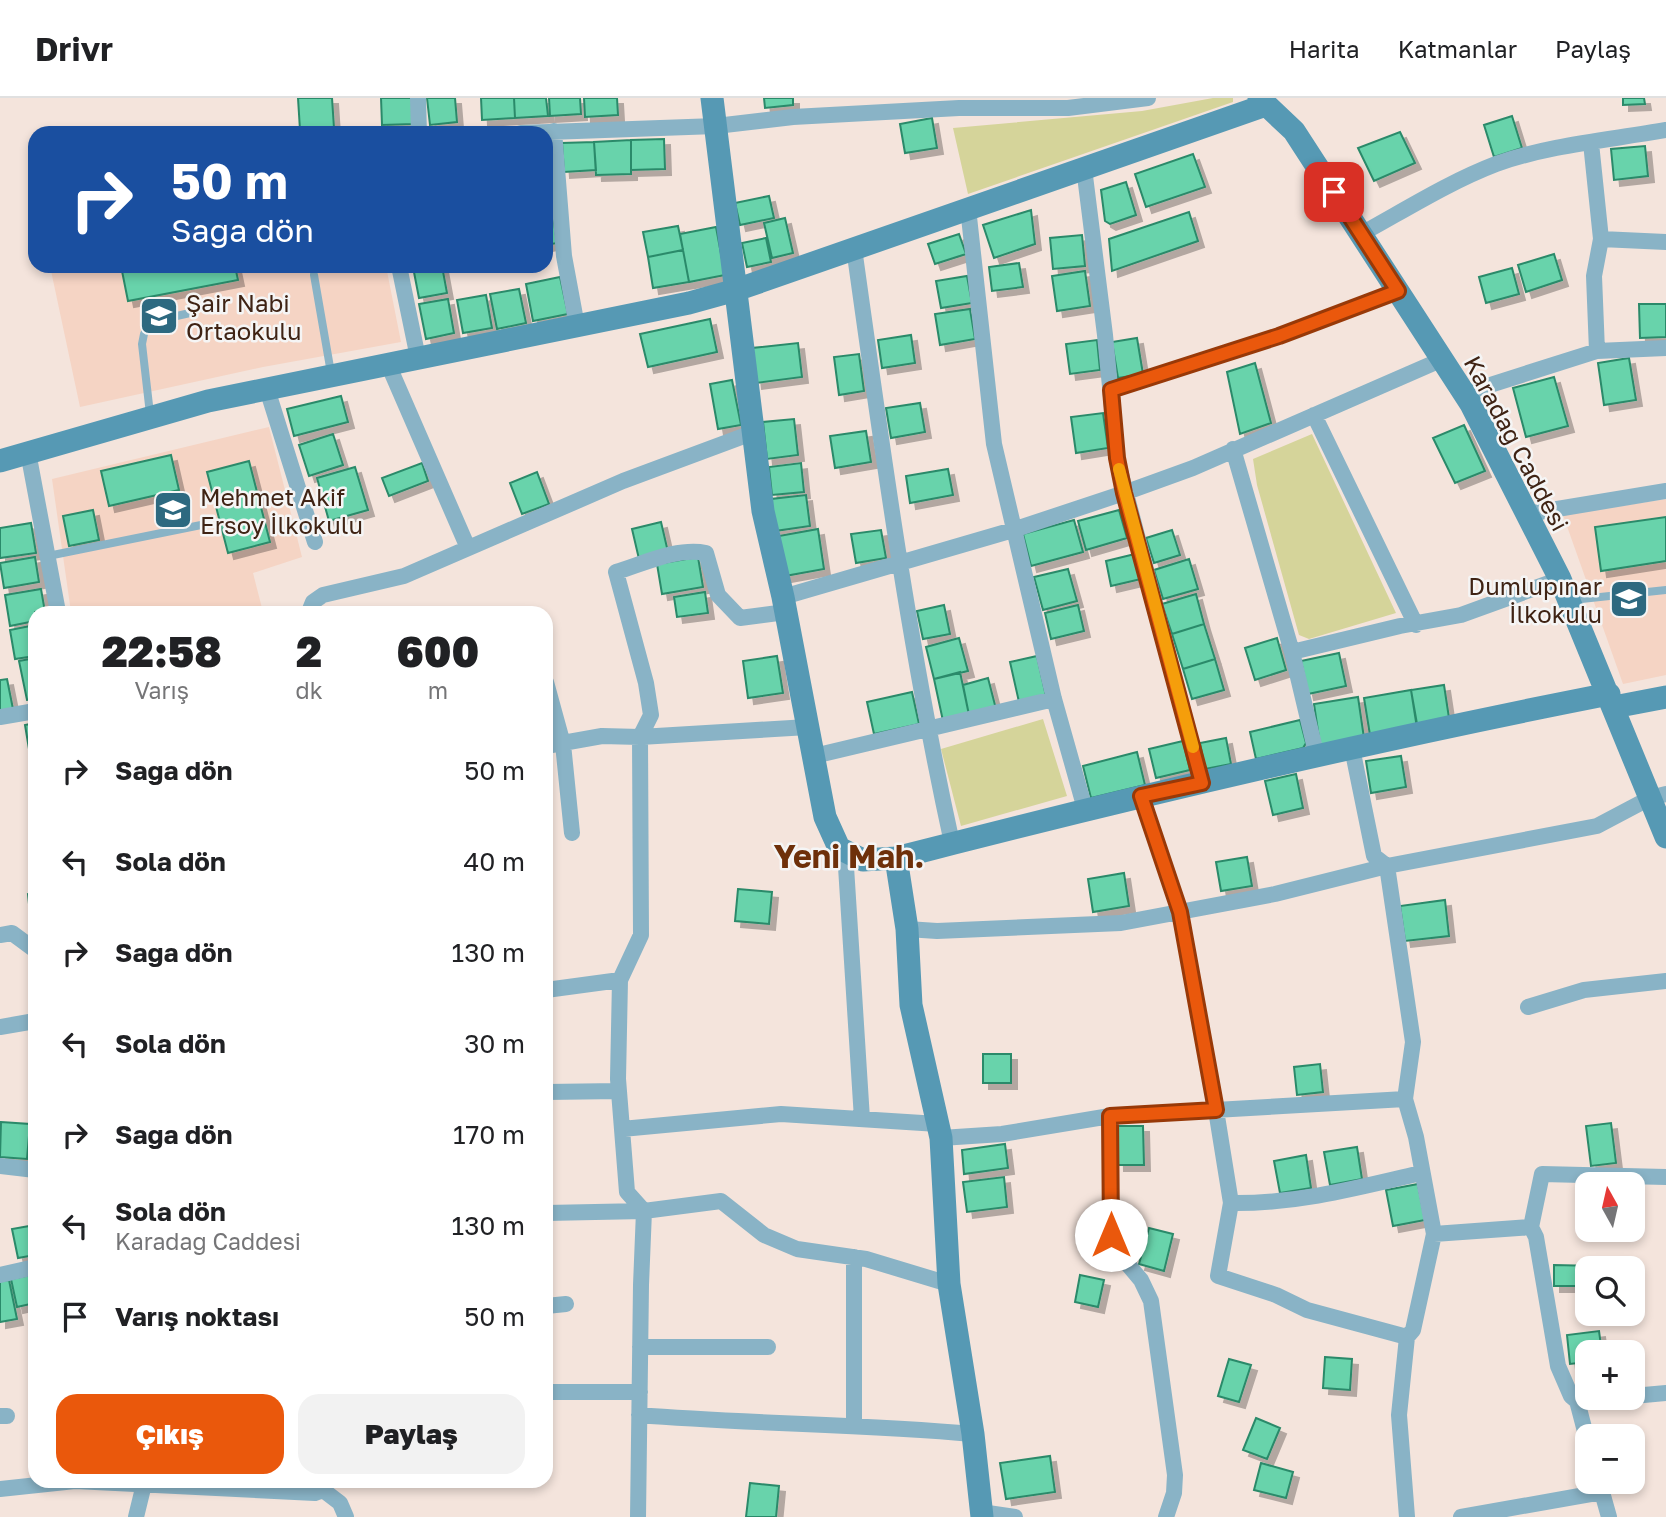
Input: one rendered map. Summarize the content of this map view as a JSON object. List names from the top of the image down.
{
  "streets": {
    "street": ["Karadağ Caddesi"]
  },
  "districts": ["Yeni Mah."],
  "places": {
    "school or university": ["Şair Nabi Ortaokulu", "Mehmet Akif Ersoy İlkokulu", "Dumlupınar İlkokulu"]
  },
  "north": "top",
  "page": {
    "header": "Drivr",
    "nav": ["Harita", "Katmanlar", "Paylaş"],
    "turn": ["50 m", "Sağa dön"],
    "eta": [
      "22:58",
      "Varış",
      "2",
      "dk",
      "600",
      "m"
    ],
    "list": [
      {
        "name": "Sağa dön",
        "value": "50 m"
      },
      {
        "name": "Sola dön",
        "value": "40 m"
      },
      {
        "name": "Sağa dön",
        "value": "130 m"
      },
      {
        "name": "Sola dön",
        "value": "30 m"
      },
      {
        "name": "Sağa dön",
        "value": "170 m"
      },
      {
        "name": "Sola dön",
        "note": "Karadağ Caddesi",
        "value": "130 m"
      },
      {
        "name": "Varış noktası",
        "value": "50 m"
      }
    ],
    "map_buttons": ["+", "−"],
    "buttons": ["Çıkış", "Paylaş"]
  }
}
